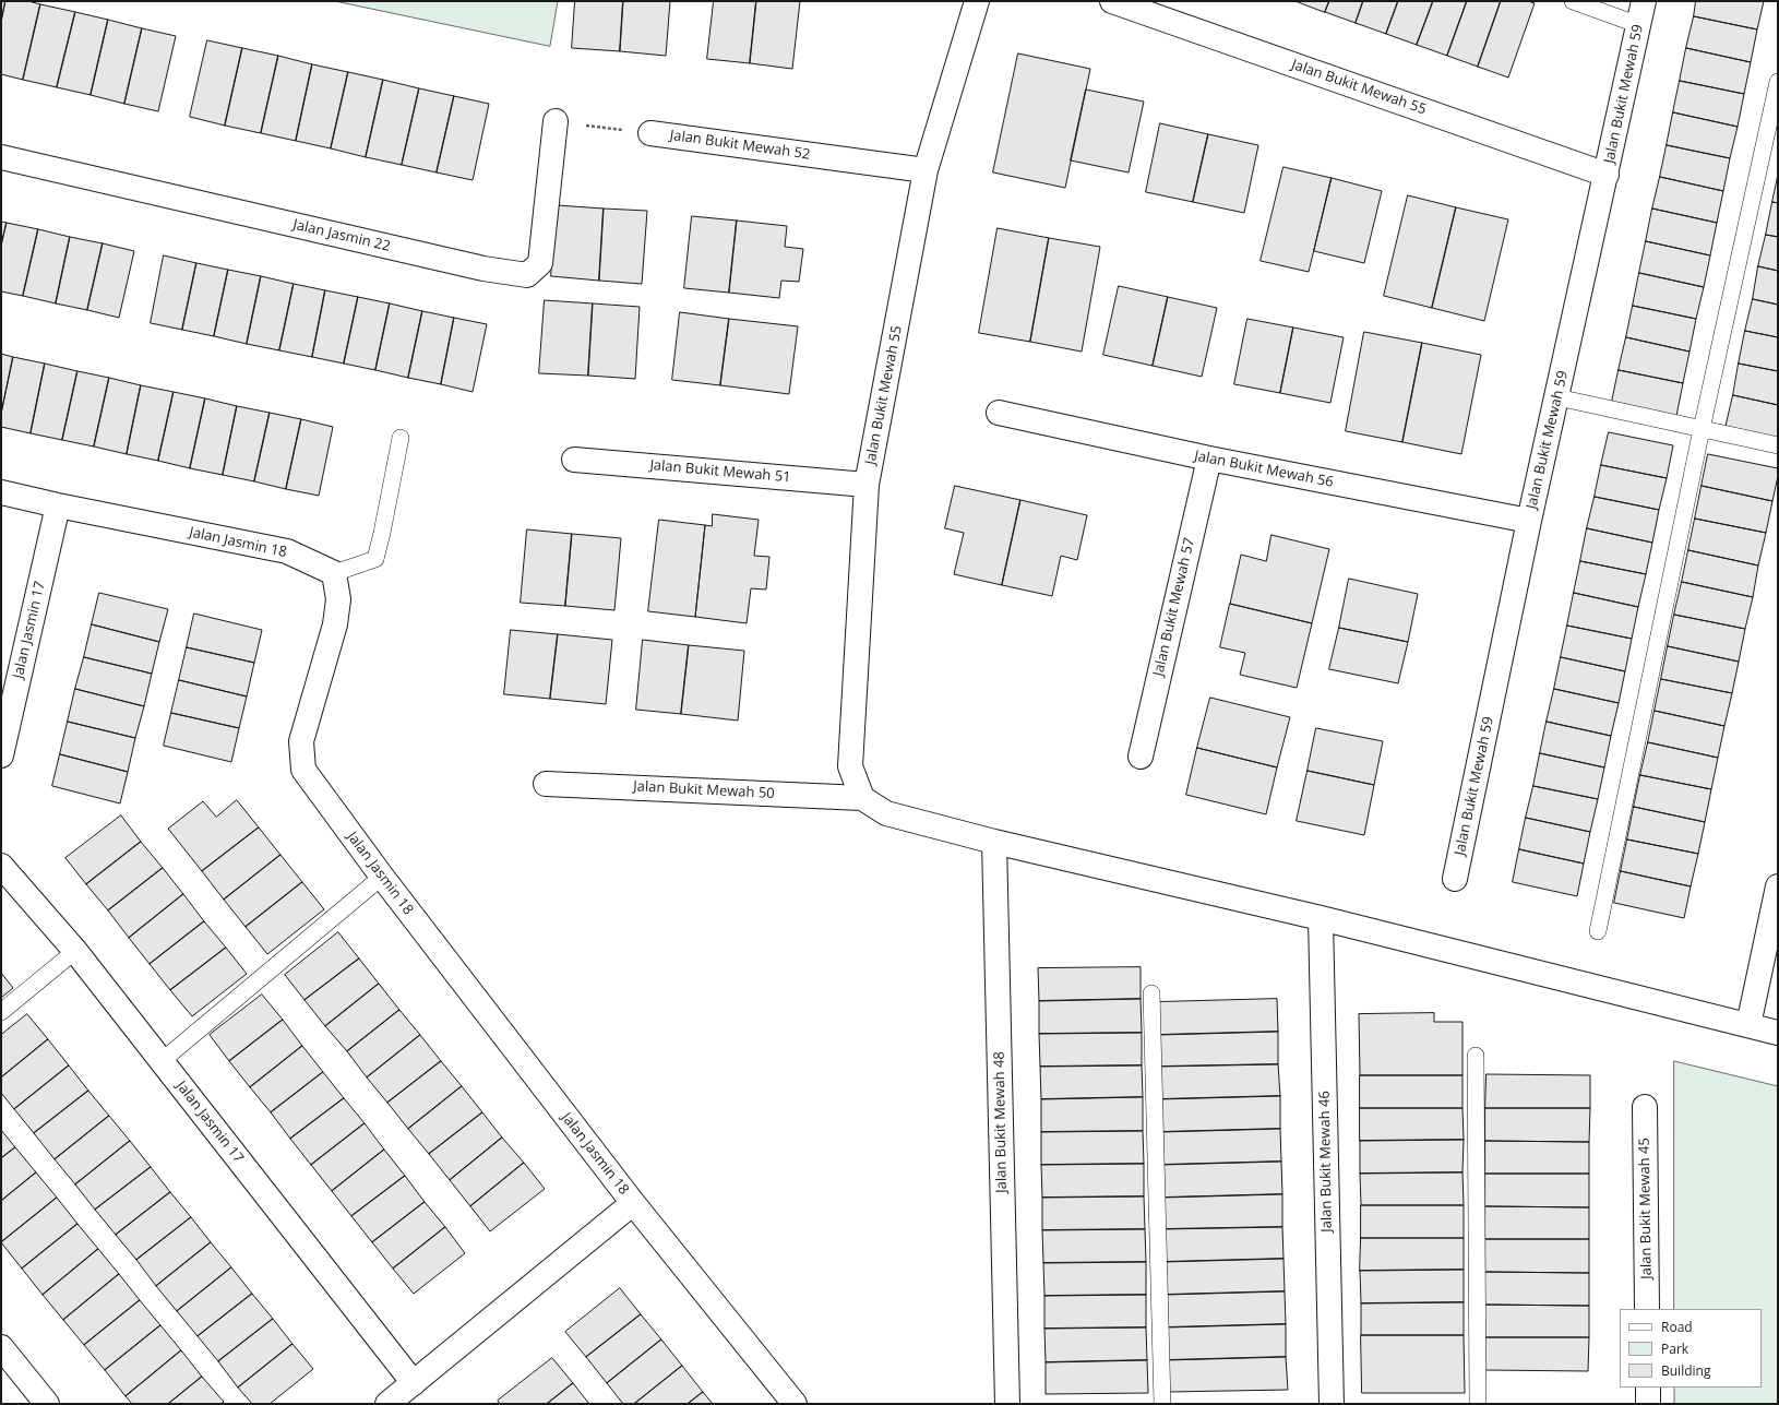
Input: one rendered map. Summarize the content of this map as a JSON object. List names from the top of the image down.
{
  "streets": {
    "street": [
      "Jalan Bukit Mewah 55",
      "Jalan Bukit Mewah 59",
      "Jalan Bukit Mewah 52",
      "Jalan Jasmin 22",
      "Jalan Bukit Mewah 56",
      "Jalan Bukit Mewah 51",
      "Jalan Jasmin 18",
      "Jalan Bukit Mewah 57",
      "Jalan Jasmin 17",
      "Jalan Bukit Mewah 50",
      "Jalan Bukit Mewah 48",
      "Jalan Bukit Mewah 46",
      "Jalan Bukit Mewah 45"
    ]
  },
  "crossings": [
    ["Jalan Bukit Mewah 55", "Jalan Bukit Mewah 59"],
    ["Jalan Bukit Mewah 55", "Jalan Bukit Mewah 52"],
    ["Jalan Bukit Mewah 55", "Jalan Bukit Mewah 51"],
    ["Jalan Bukit Mewah 55", "Jalan Bukit Mewah 50"],
    ["Jalan Bukit Mewah 59", "Jalan Bukit Mewah 56"],
    ["Jalan Bukit Mewah 52", "Jalan Jasmin 22"],
    ["Jalan Bukit Mewah 56", "Jalan Bukit Mewah 57"],
    ["Jalan Jasmin 18", "Jalan Jasmin 17"]
  ],
  "legend": ["Road", "Park", "Building"]
}
